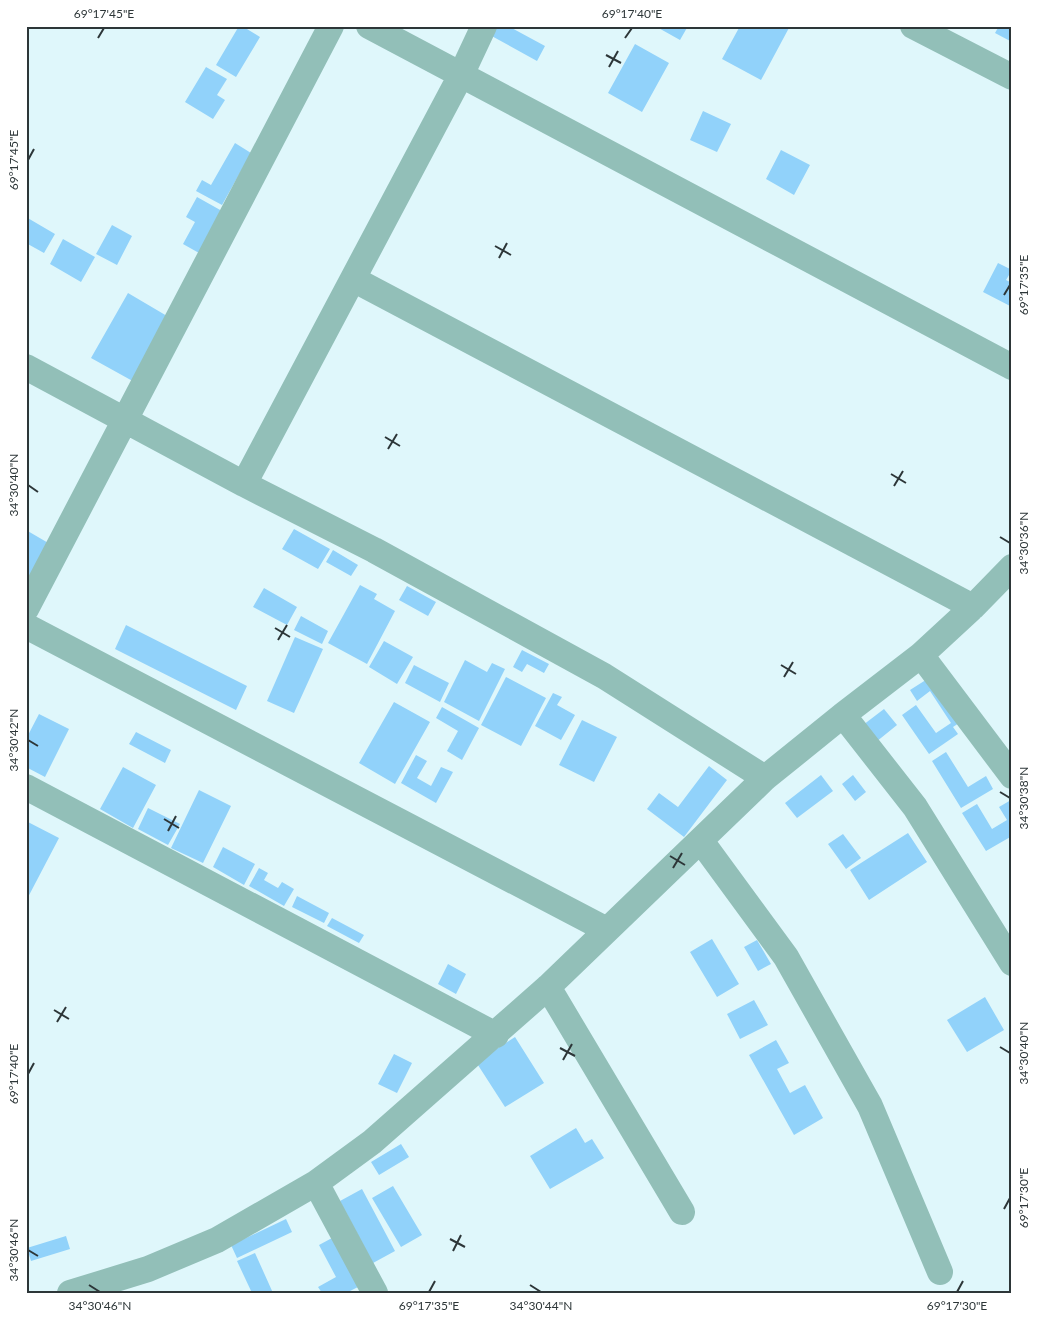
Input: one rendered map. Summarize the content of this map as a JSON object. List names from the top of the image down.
{
  "coordinates": [
    "69°17'45\"E",
    "69°17'40\"E",
    "69°17'35\"E",
    "34°30'40\"N",
    "34°30'36\"N",
    "34°30'42\"N",
    "34°30'38\"N",
    "69°17'30\"E",
    "34°30'46\"N",
    "34°30'44\"N"
  ]
}
